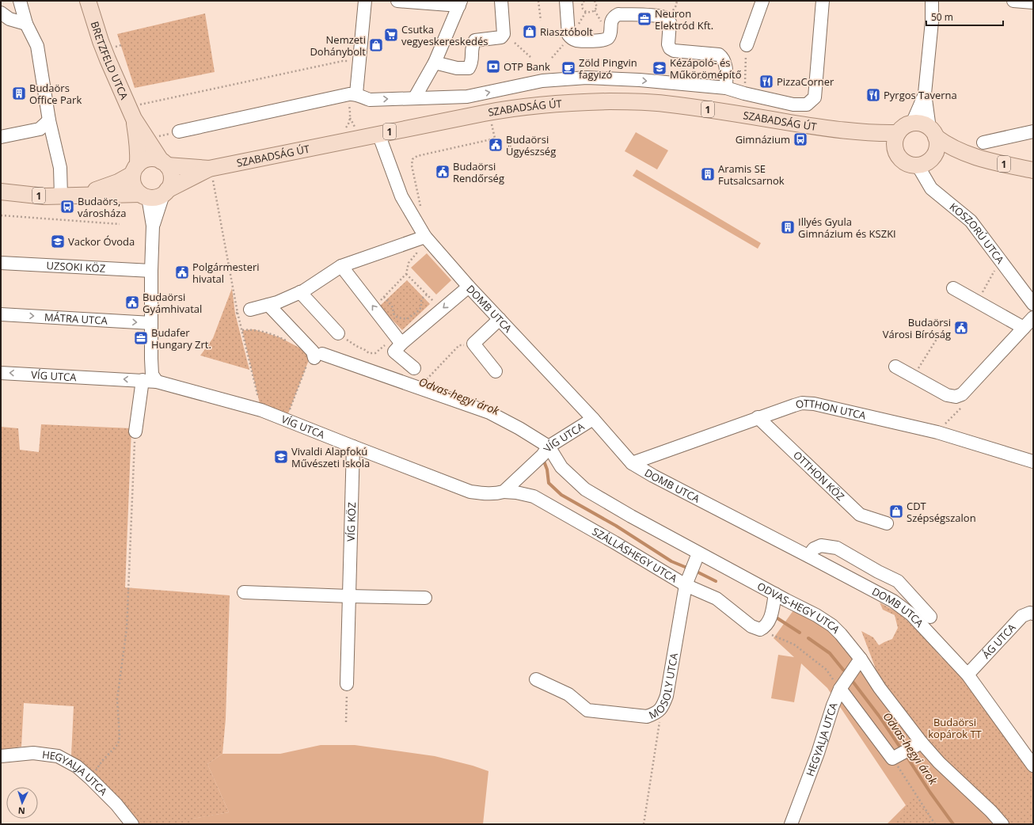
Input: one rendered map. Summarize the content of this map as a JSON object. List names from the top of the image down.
{
  "streets": {
    "main road": ["BRETZFELD UTCA", "SZABADSÁG ÚT", "1"],
    "street": [
      "KOSZORÚ UTCA",
      "UZSOKI KÖZ",
      "DOMB UTCA",
      "MÁTRA UTCA",
      "VÍG UTCA",
      "OTTHON UTCA",
      "OTTHON KÖZ",
      "VÍG KÖZ",
      "SZÁLLÁSHEGY UTCA",
      "ODVAS-HEGY UTCA",
      "ÁG UTCA",
      "MOSOLY UTCA",
      "HEGYALJA UTCA"
    ]
  },
  "crossings": [
    ["BRETZFELD UTCA", "SZABADSÁG ÚT"],
    ["BRETZFELD UTCA", "1"],
    ["SZABADSÁG ÚT", "1"],
    ["SZABADSÁG ÚT", "KOSZORÚ UTCA"],
    ["SZABADSÁG ÚT", "DOMB UTCA"],
    ["DOMB UTCA", "VÍG UTCA"],
    ["DOMB UTCA", "OTTHON UTCA"],
    ["DOMB UTCA", "ÁG UTCA"],
    ["VÍG UTCA", "VÍG KÖZ"],
    ["VÍG UTCA", "SZÁLLÁSHEGY UTCA"],
    ["VÍG UTCA", "ODVAS-HEGY UTCA"],
    ["OTTHON UTCA", "OTTHON KÖZ"],
    ["SZÁLLÁSHEGY UTCA", "MOSOLY UTCA"],
    ["ODVAS-HEGY UTCA", "MOSOLY UTCA"],
    ["ODVAS-HEGY UTCA", "HEGYALJA UTCA"]
  ],
  "one_way": ["MÁTRA UTCA"],
  "water": ["Odvas-hegyi árok"],
  "parks": ["Budaörsi kopárok TT"],
  "places": {
    "office": ["Neuron Elektród Kft.", "Budafer Hungary Zrt."],
    "shop": ["Riasztóbolt", "Nemzeti Dohánybolt", "CDT Szépségszalon"],
    "supermarket": ["Csutka vegyeskereskedés"],
    "bank": ["OTP Bank"],
    "cafe": ["Zöld Pingvin fagyizó"],
    "school or university": ["Kézápoló- és Műkörömépítő", "Vackor Óvoda", "Vivaldi Alapfokú Művészeti Iskola"],
    "restaurant": ["PizzaCorner", "Pyrgos Taverna"],
    "building": ["Budaörs Office Park", "Aramis SE Futsalcsarnok", "Illyés Gyula Gimnázium és KSZKI"],
    "bus stop": ["Gimnázium", "Budaörs, városháza"],
    "public building": [
      "Budaörsi Ügyészség",
      "Budaörsi Rendőrség",
      "Polgármesteri hivatal",
      "Budaörsi Gyámhivatal",
      "Budaörsi Városi Bíróság"
    ]
  },
  "scale_bar": "50 m",
  "north": "bottom"
}
